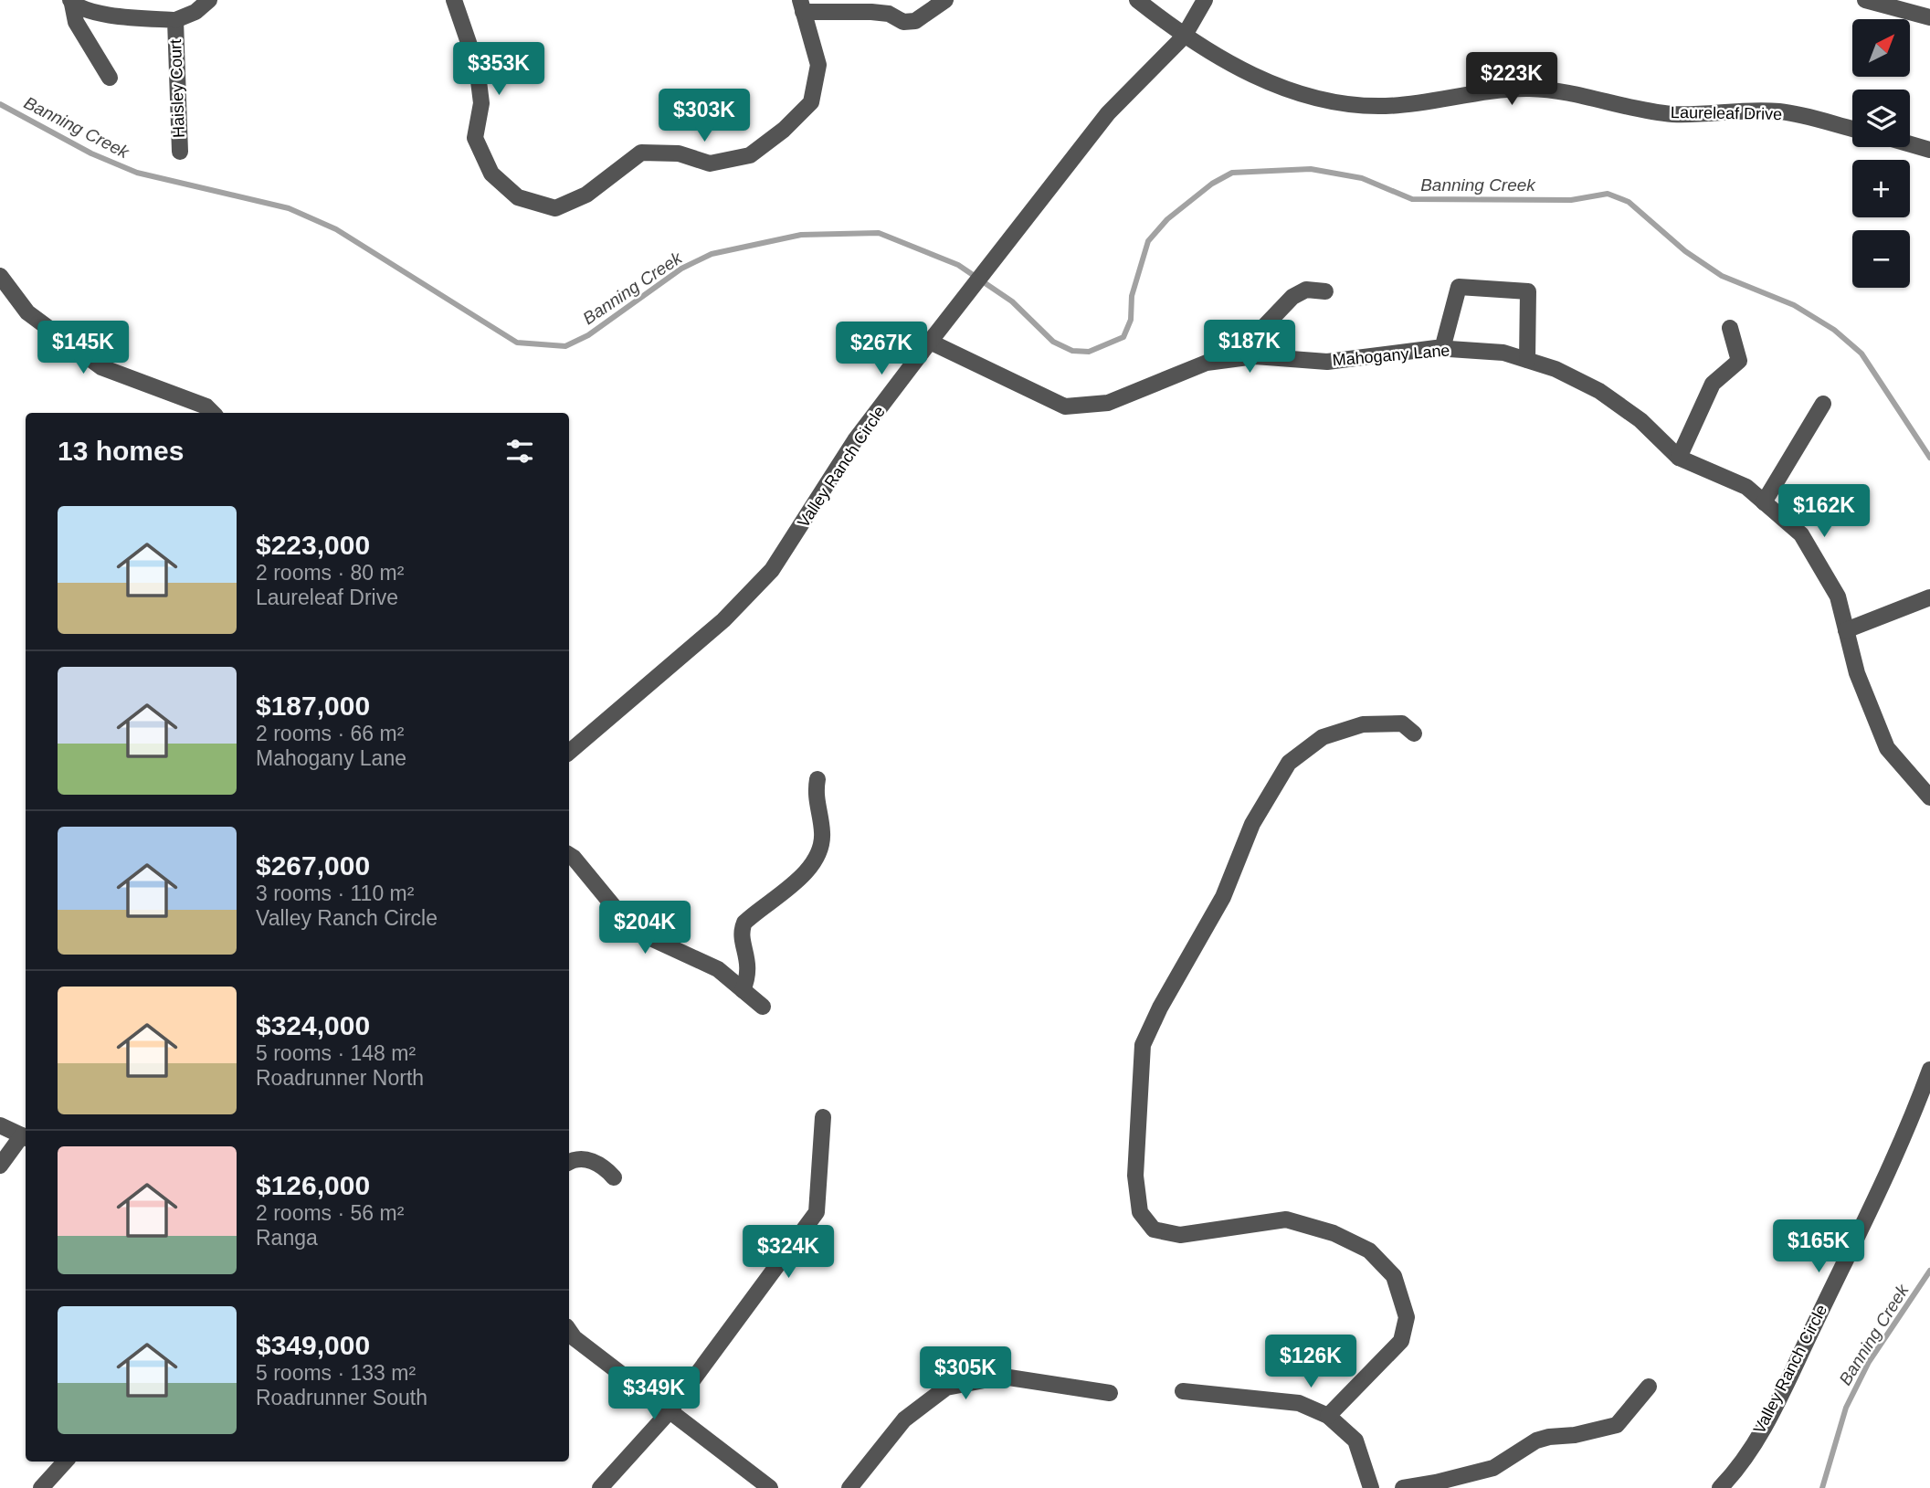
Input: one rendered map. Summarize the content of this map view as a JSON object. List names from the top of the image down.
{
  "streets": {
    "street": [
      "Haisley Court",
      "Laureleaf Drive",
      "Mahogany Lane",
      "Valley Ranch Circle"
    ]
  },
  "crossings": [
    ["Laureleaf Drive", "Valley Ranch Circle"],
    ["Mahogany Lane", "Valley Ranch Circle"]
  ],
  "water": ["Banning Creek"],
  "north": "top right",
  "page": {
    "map_buttons": ["+", "−"],
    "price": [
      "$353K",
      "$223K",
      "$303K",
      "$187K",
      "$145K",
      "$267K",
      "$162K",
      "$204K",
      "$165K",
      "$324K",
      "$126K",
      "$305K",
      "$349K"
    ],
    "heading": "13 homes",
    "list": [
      {
        "name": "$223,000",
        "note": "2 rooms · 80 m² · Laureleaf Drive"
      },
      {
        "name": "$187,000",
        "note": "2 rooms · 66 m² · Mahogany Lane"
      },
      {
        "name": "$267,000",
        "note": "3 rooms · 110 m² · Valley Ranch Circle"
      },
      {
        "name": "$324,000",
        "note": "5 rooms · 148 m² · Roadrunner North"
      },
      {
        "name": "$126,000",
        "note": "2 rooms · 56 m² · Ranga"
      },
      {
        "name": "$349,000",
        "note": "5 rooms · 133 m² · Roadrunner South"
      }
    ]
  }
}
